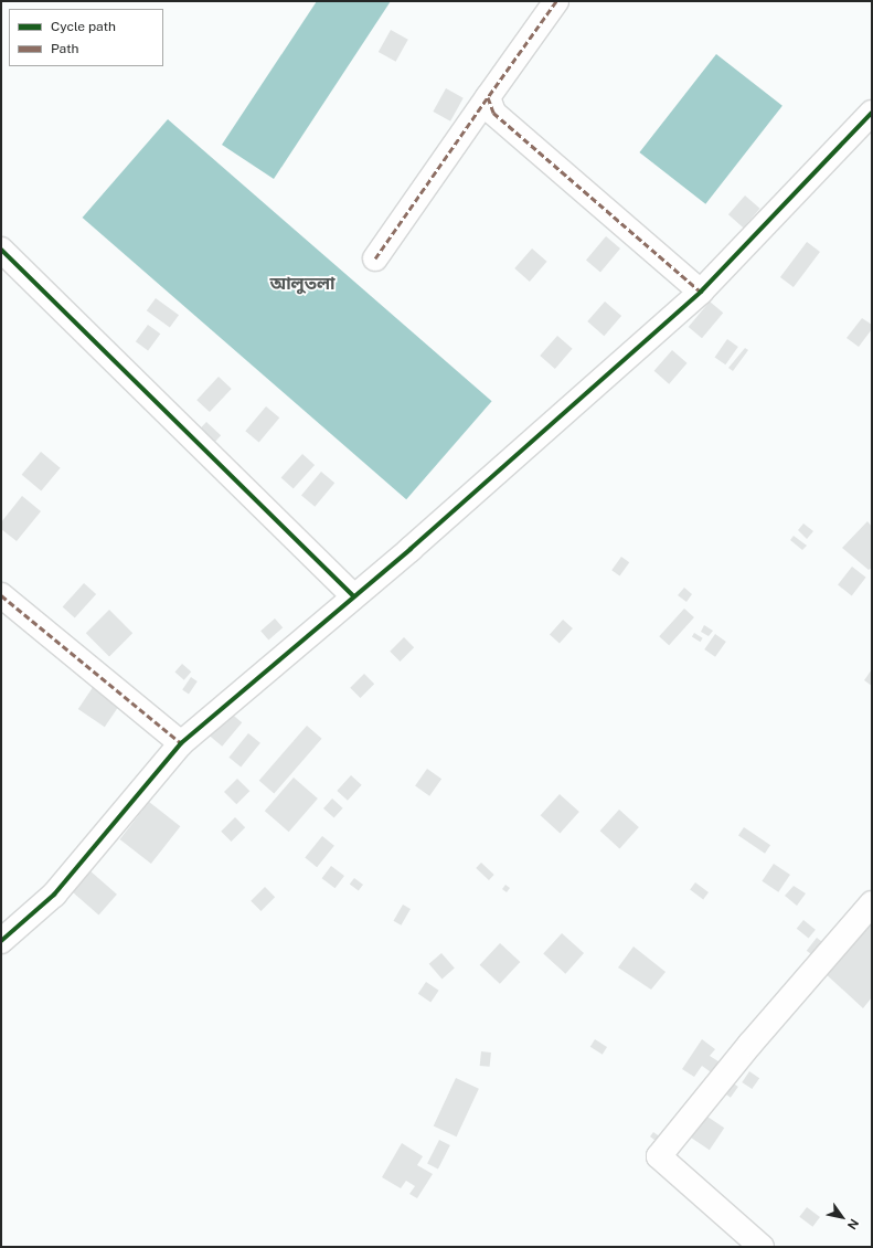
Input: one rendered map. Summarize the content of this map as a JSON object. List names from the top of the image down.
{
  "districts": ["আলুতলা"],
  "legend": ["Cycle path", "Path"],
  "north": "bottom right"
}
